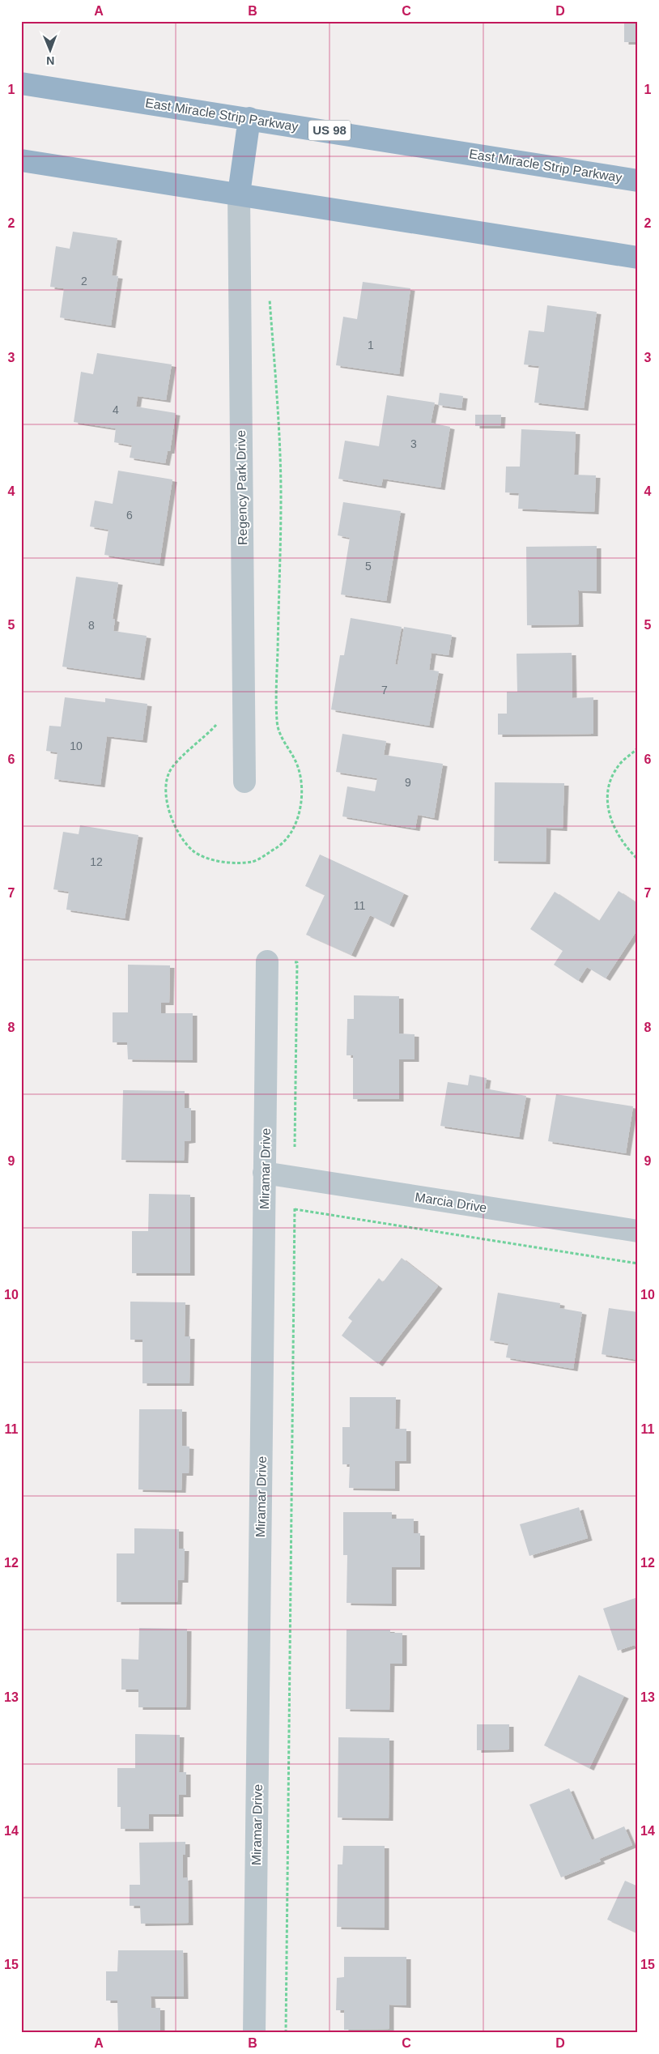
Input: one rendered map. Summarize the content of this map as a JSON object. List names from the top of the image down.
{
  "streets": {
    "highway": ["East Miracle Strip Parkway", "US 98"],
    "street": ["Regency Park Drive", "Miramar Drive", "Marcia Drive"]
  },
  "crossings": [
    ["Miramar Drive", "Marcia Drive"]
  ],
  "house_numbers": [
    "2",
    "1",
    "4",
    "3",
    "6",
    "5",
    "8",
    "7",
    "10",
    "9",
    "12",
    "11"
  ],
  "north": "bottom",
  "grid": {
    "columns": [
      "A",
      "B",
      "C",
      "D"
    ],
    "rows": [
      "1",
      "2",
      "3",
      "4",
      "5",
      "6",
      "7",
      "8",
      "9",
      "10",
      "11",
      "12",
      "13",
      "14",
      "15"
    ]
  }
}
